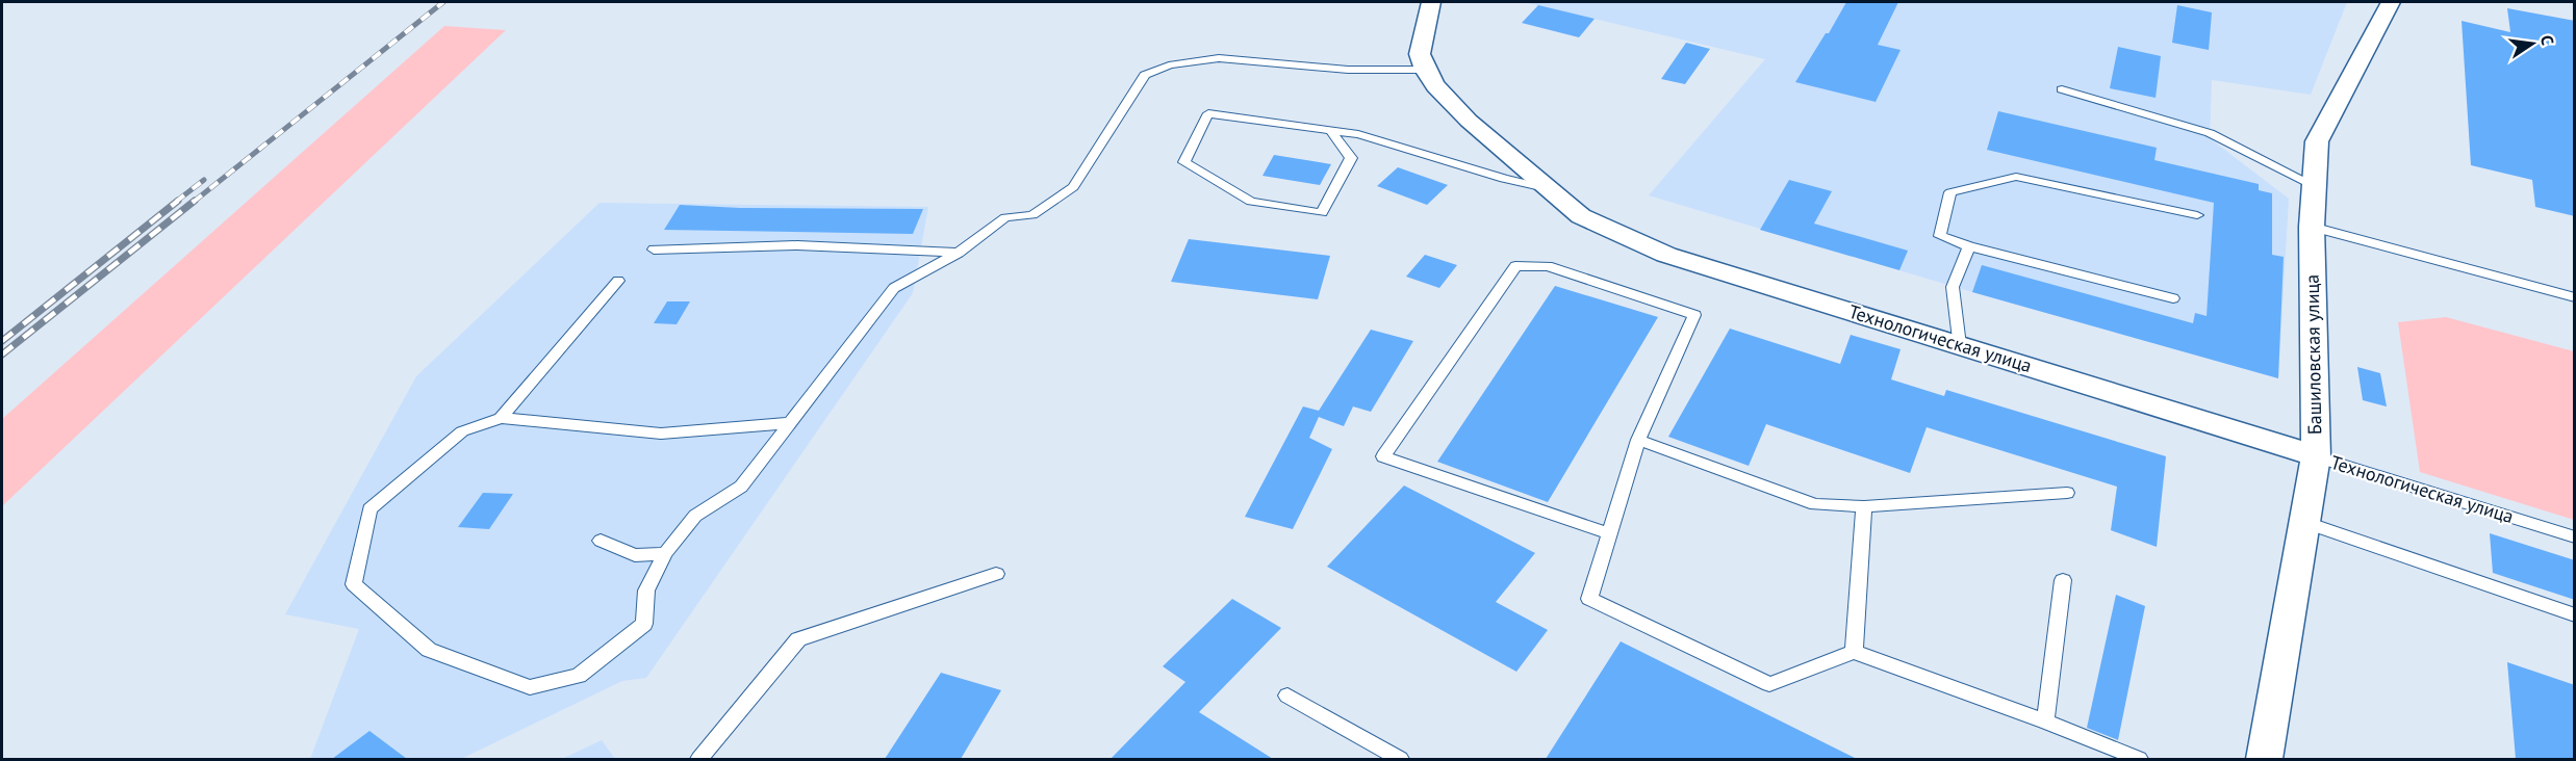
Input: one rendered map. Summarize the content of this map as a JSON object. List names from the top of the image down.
{
  "streets": {
    "street": ["Технологическая улица", "Башиловская улица"]
  },
  "crossings": [
    ["Технологическая улица", "Башиловская улица"]
  ],
  "north": "right"
}
